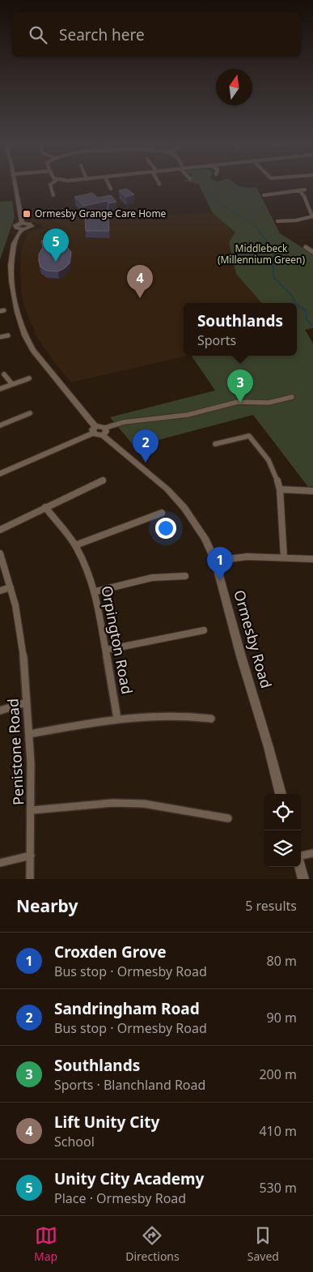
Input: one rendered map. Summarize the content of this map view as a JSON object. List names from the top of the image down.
{
  "streets": {
    "street": ["Ormesby Road", "Orpington Road", "Penistone Road"]
  },
  "parks": ["Middlebeck (Millennium Green)"],
  "places": {
    "transit": ["Ormesby Grange Care Home"]
  },
  "north": "top",
  "page": {
    "search": "Search here",
    "pins": [
      "5",
      "4",
      "3",
      "2",
      "1"
    ],
    "popup": ["Southlands", "Sports"],
    "heading": ["Nearby", "5 results"],
    "list": [
      {
        "mark": "1",
        "name": "Croxden Grove",
        "note": "Bus stop · Ormesby Road",
        "value": "80 m"
      },
      {
        "mark": "2",
        "name": "Sandringham Road",
        "note": "Bus stop · Ormesby Road",
        "value": "90 m"
      },
      {
        "mark": "3",
        "name": "Southlands",
        "note": "Sports · Blanchland Road",
        "value": "200 m"
      },
      {
        "mark": "4",
        "name": "Lift Unity City",
        "note": "School",
        "value": "410 m"
      },
      {
        "mark": "5",
        "name": "Unity City Academy",
        "note": "Place · Ormesby Road",
        "value": "530 m"
      }
    ],
    "nav": ["Map", "Directions", "Saved"]
  }
}
